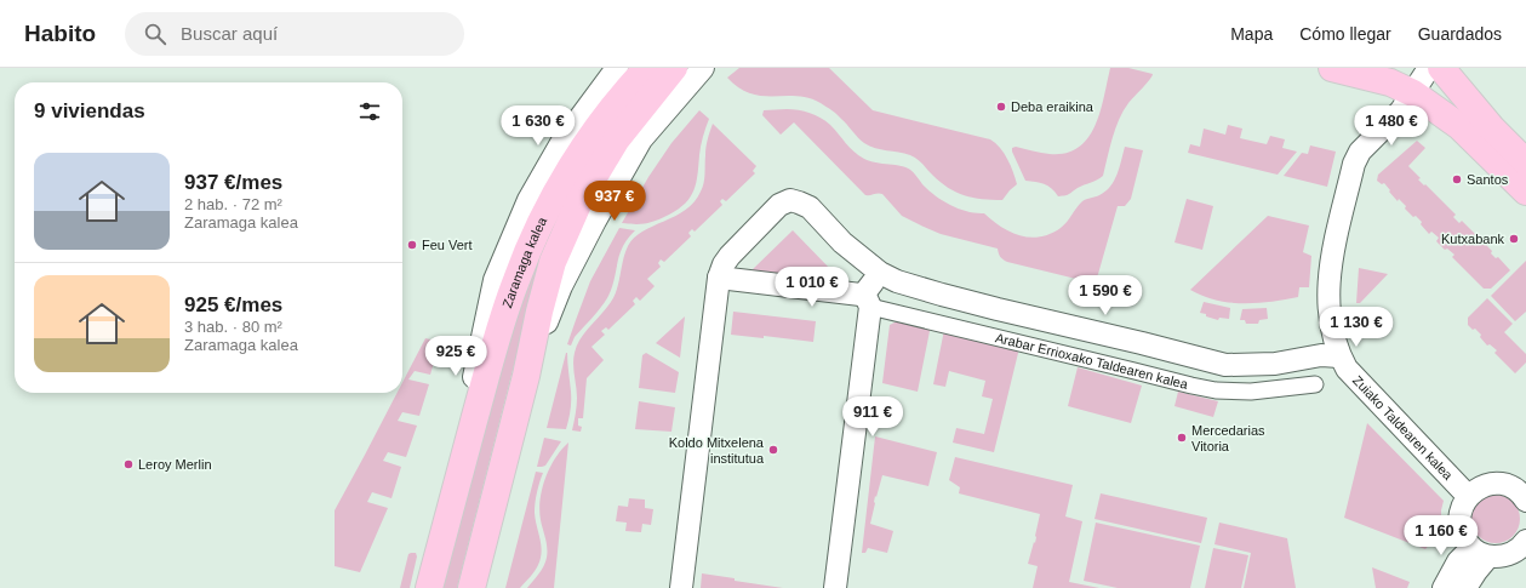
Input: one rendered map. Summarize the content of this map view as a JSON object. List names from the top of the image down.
{
  "streets": {
    "main road": ["Zaramaga kalea"],
    "street": ["Arabar Errioxako Taldearen kalea", "Zuiako Taldearen kalea"]
  },
  "crossings": [
    ["Arabar Errioxako Taldearen kalea", "Zuiako Taldearen kalea"]
  ],
  "places": [
    "Deba eraikina",
    "Santos",
    "Kutxabank",
    "Feu Vert",
    "Mercedarias Vitoria",
    "Koldo Mitxelena institutua",
    "Leroy Merlin"
  ],
  "page": {
    "header": "Habito",
    "search": "Buscar aquí",
    "nav": ["Mapa", "Cómo llegar", "Guardados"],
    "heading": "9 viviendas",
    "price": [
      "1 630 €",
      "1 480 €",
      "937 €",
      "1 010 €",
      "1 590 €",
      "1 130 €",
      "925 €",
      "911 €",
      "1 160 €"
    ],
    "list": [
      {
        "name": "937 €/mes",
        "note": "2 hab. · 72 m² · Zaramaga kalea"
      },
      {
        "name": "925 €/mes",
        "note": "3 hab. · 80 m² · Zaramaga kalea"
      }
    ]
  }
}
